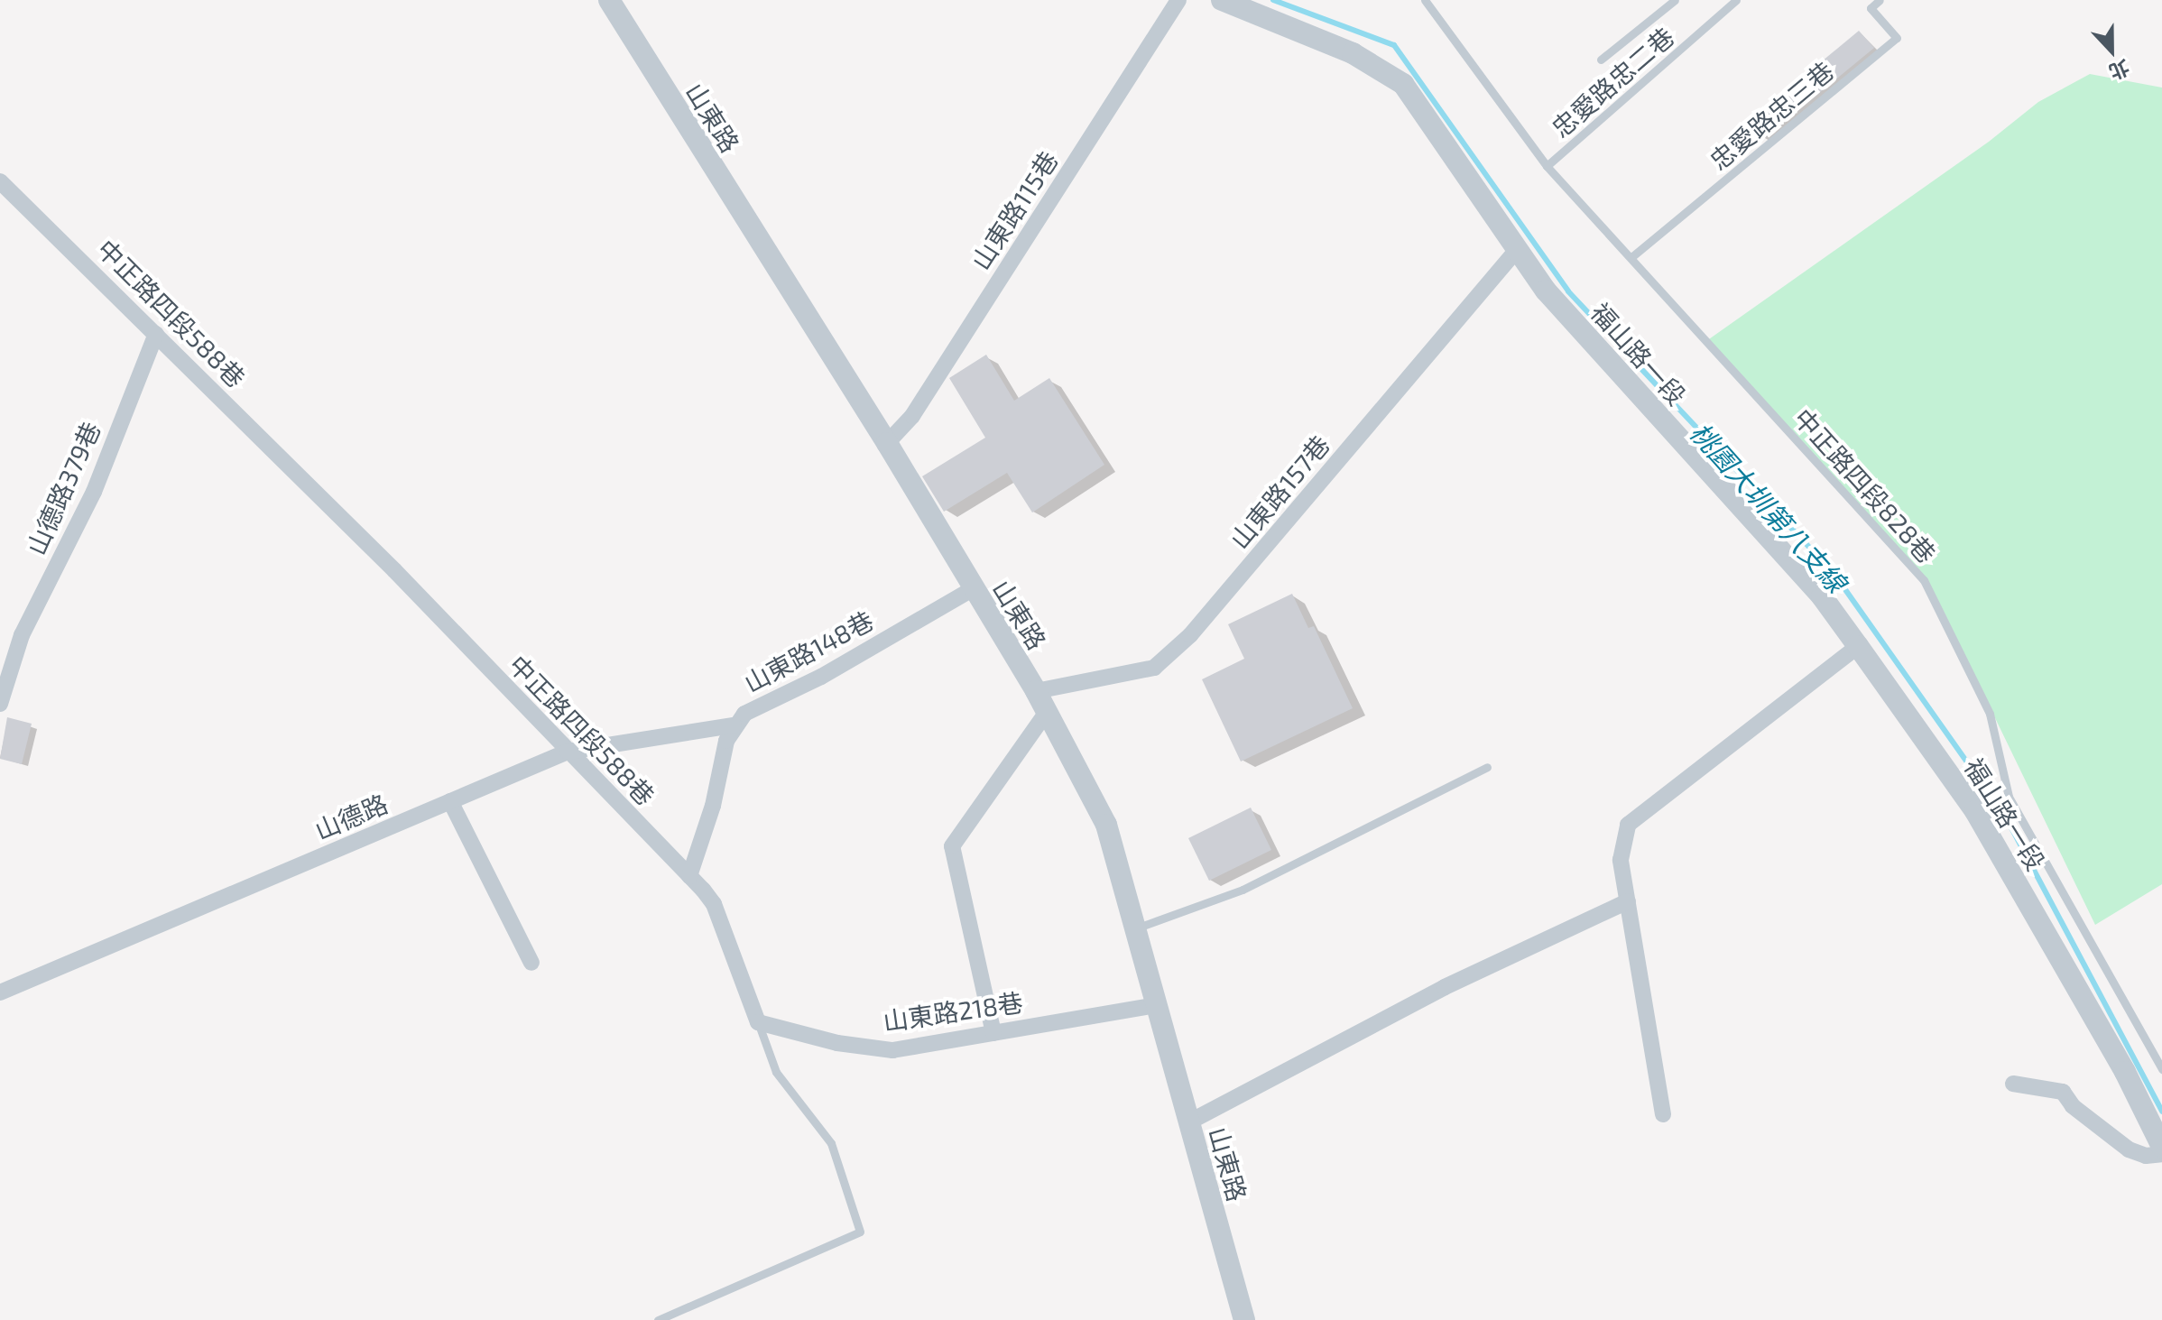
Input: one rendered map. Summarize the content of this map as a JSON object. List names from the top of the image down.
{
  "streets": {
    "street": [
      "山東路",
      "山東路115巷",
      "中正路四段588巷",
      "福山路一段",
      "山德路379巷",
      "山東路157巷",
      "山東路148巷",
      "山德路",
      "山東路218巷"
    ],
    "lane": ["忠愛路忠二巷", "忠愛路忠三巷", "中正路四段828巷"]
  },
  "crossings": [
    ["忠愛路忠二巷", "中正路四段828巷"],
    ["忠愛路忠三巷", "中正路四段828巷"],
    ["山東路", "山東路115巷"],
    ["山東路", "山東路157巷"],
    ["山東路", "山東路148巷"],
    ["山東路", "山東路218巷"],
    ["中正路四段588巷", "山德路379巷"],
    ["中正路四段588巷", "山東路148巷"],
    ["中正路四段588巷", "山德路"],
    ["中正路四段588巷", "山東路218巷"],
    ["福山路一段", "山東路157巷"],
    ["山東路148巷", "山德路"]
  ],
  "water": ["桃園大圳第八支線"],
  "north": "bottom"
}
